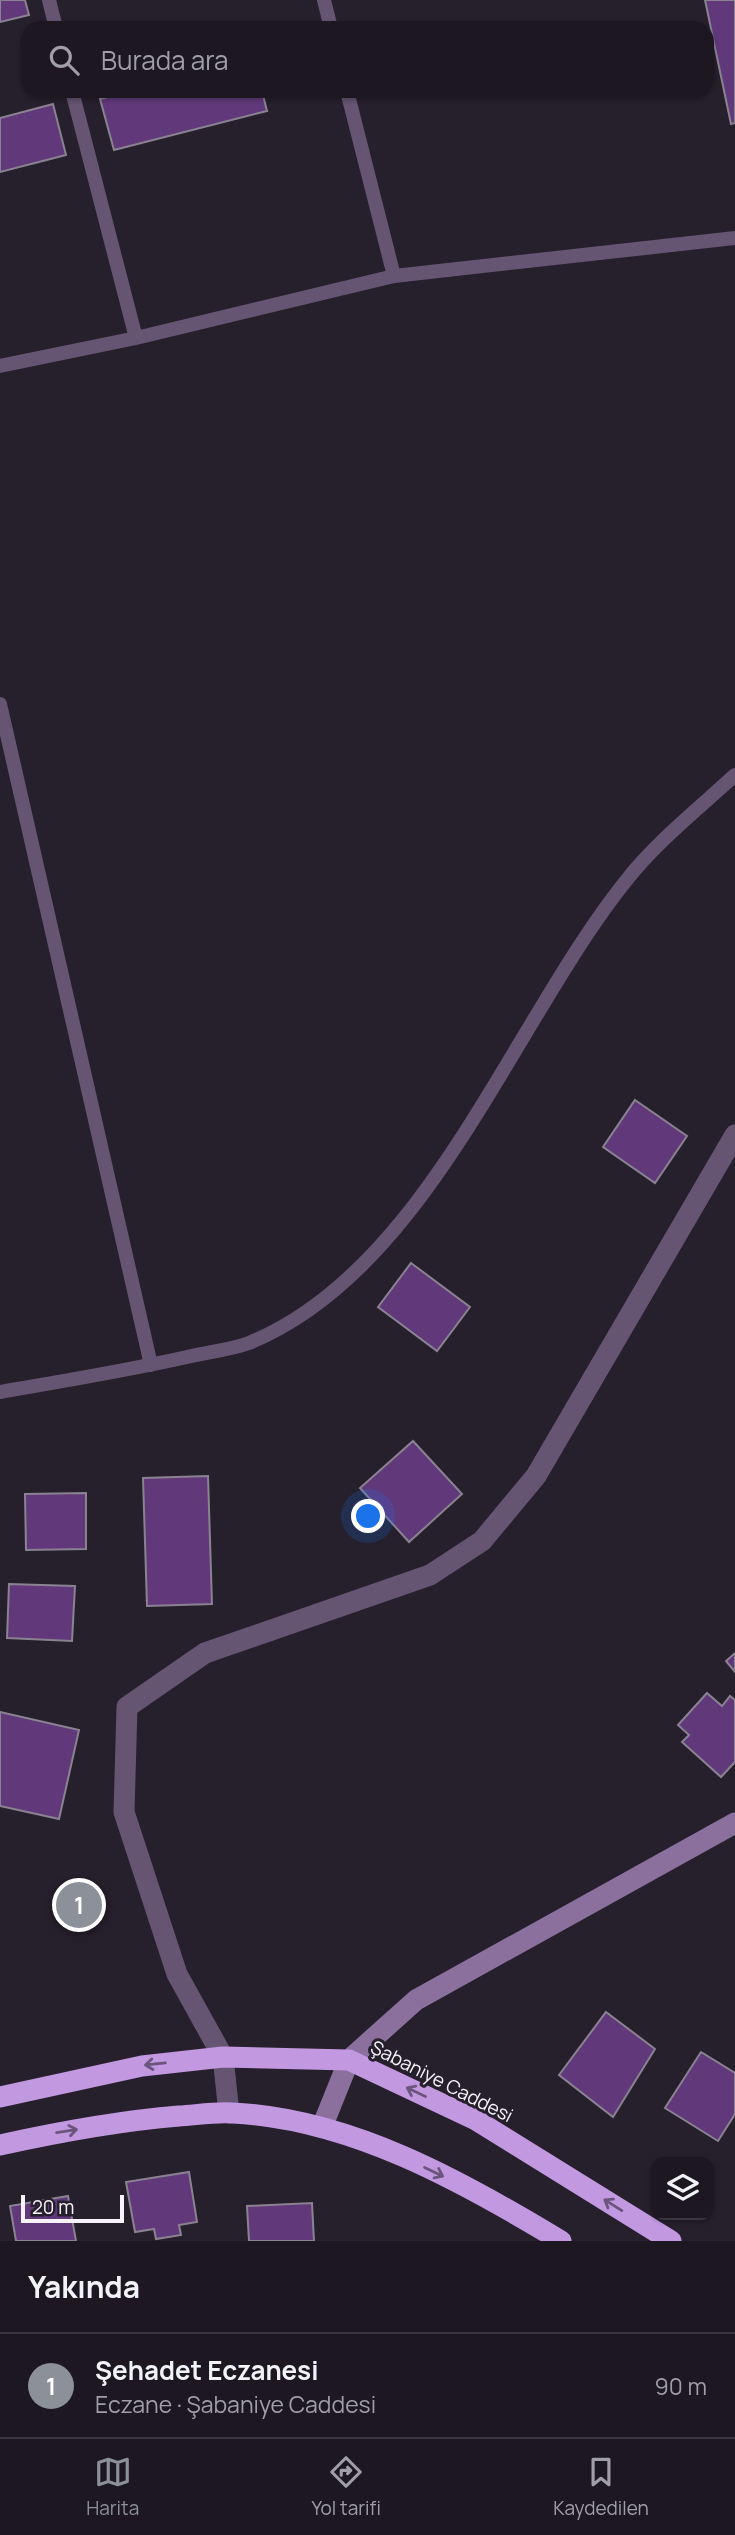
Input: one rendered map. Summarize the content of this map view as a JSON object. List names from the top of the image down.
{
  "streets": {
    "highway": ["Şabaniye Caddesi"]
  },
  "scale_bar": "20 m",
  "page": {
    "search": "Burada ara",
    "pins": "1",
    "scale": "20 m",
    "heading": "Yakında",
    "list": [
      {
        "mark": "1",
        "name": "Şehadet Eczanesi",
        "note": "Eczane · Şabaniye Caddesi",
        "value": "90 m"
      }
    ],
    "nav": ["Harita", "Yol tarifi", "Kaydedilen"]
  }
}
